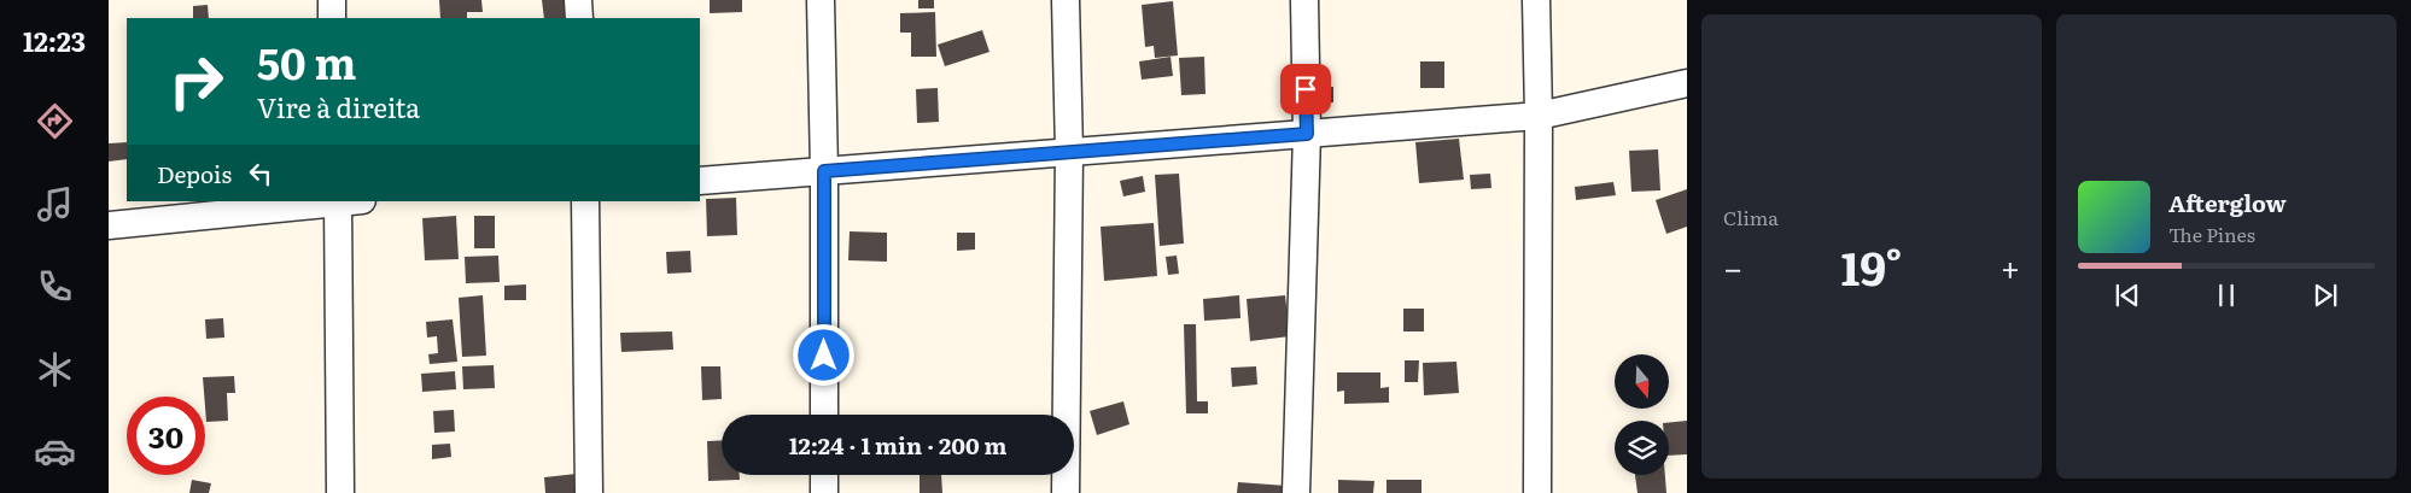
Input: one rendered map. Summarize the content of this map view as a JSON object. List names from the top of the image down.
{
  "north": "bottom",
  "page": {
    "tabs": "12:23",
    "tile": "Clima",
    "turn": ["50 m", "Vire à direita"],
    "then": "Depois",
    "song": ["Afterglow", "The Pines"],
    "heat": ["−", "19°", "+"],
    "limit": "30",
    "trip": "12:24 · 1 min · 200 m"
  }
}
